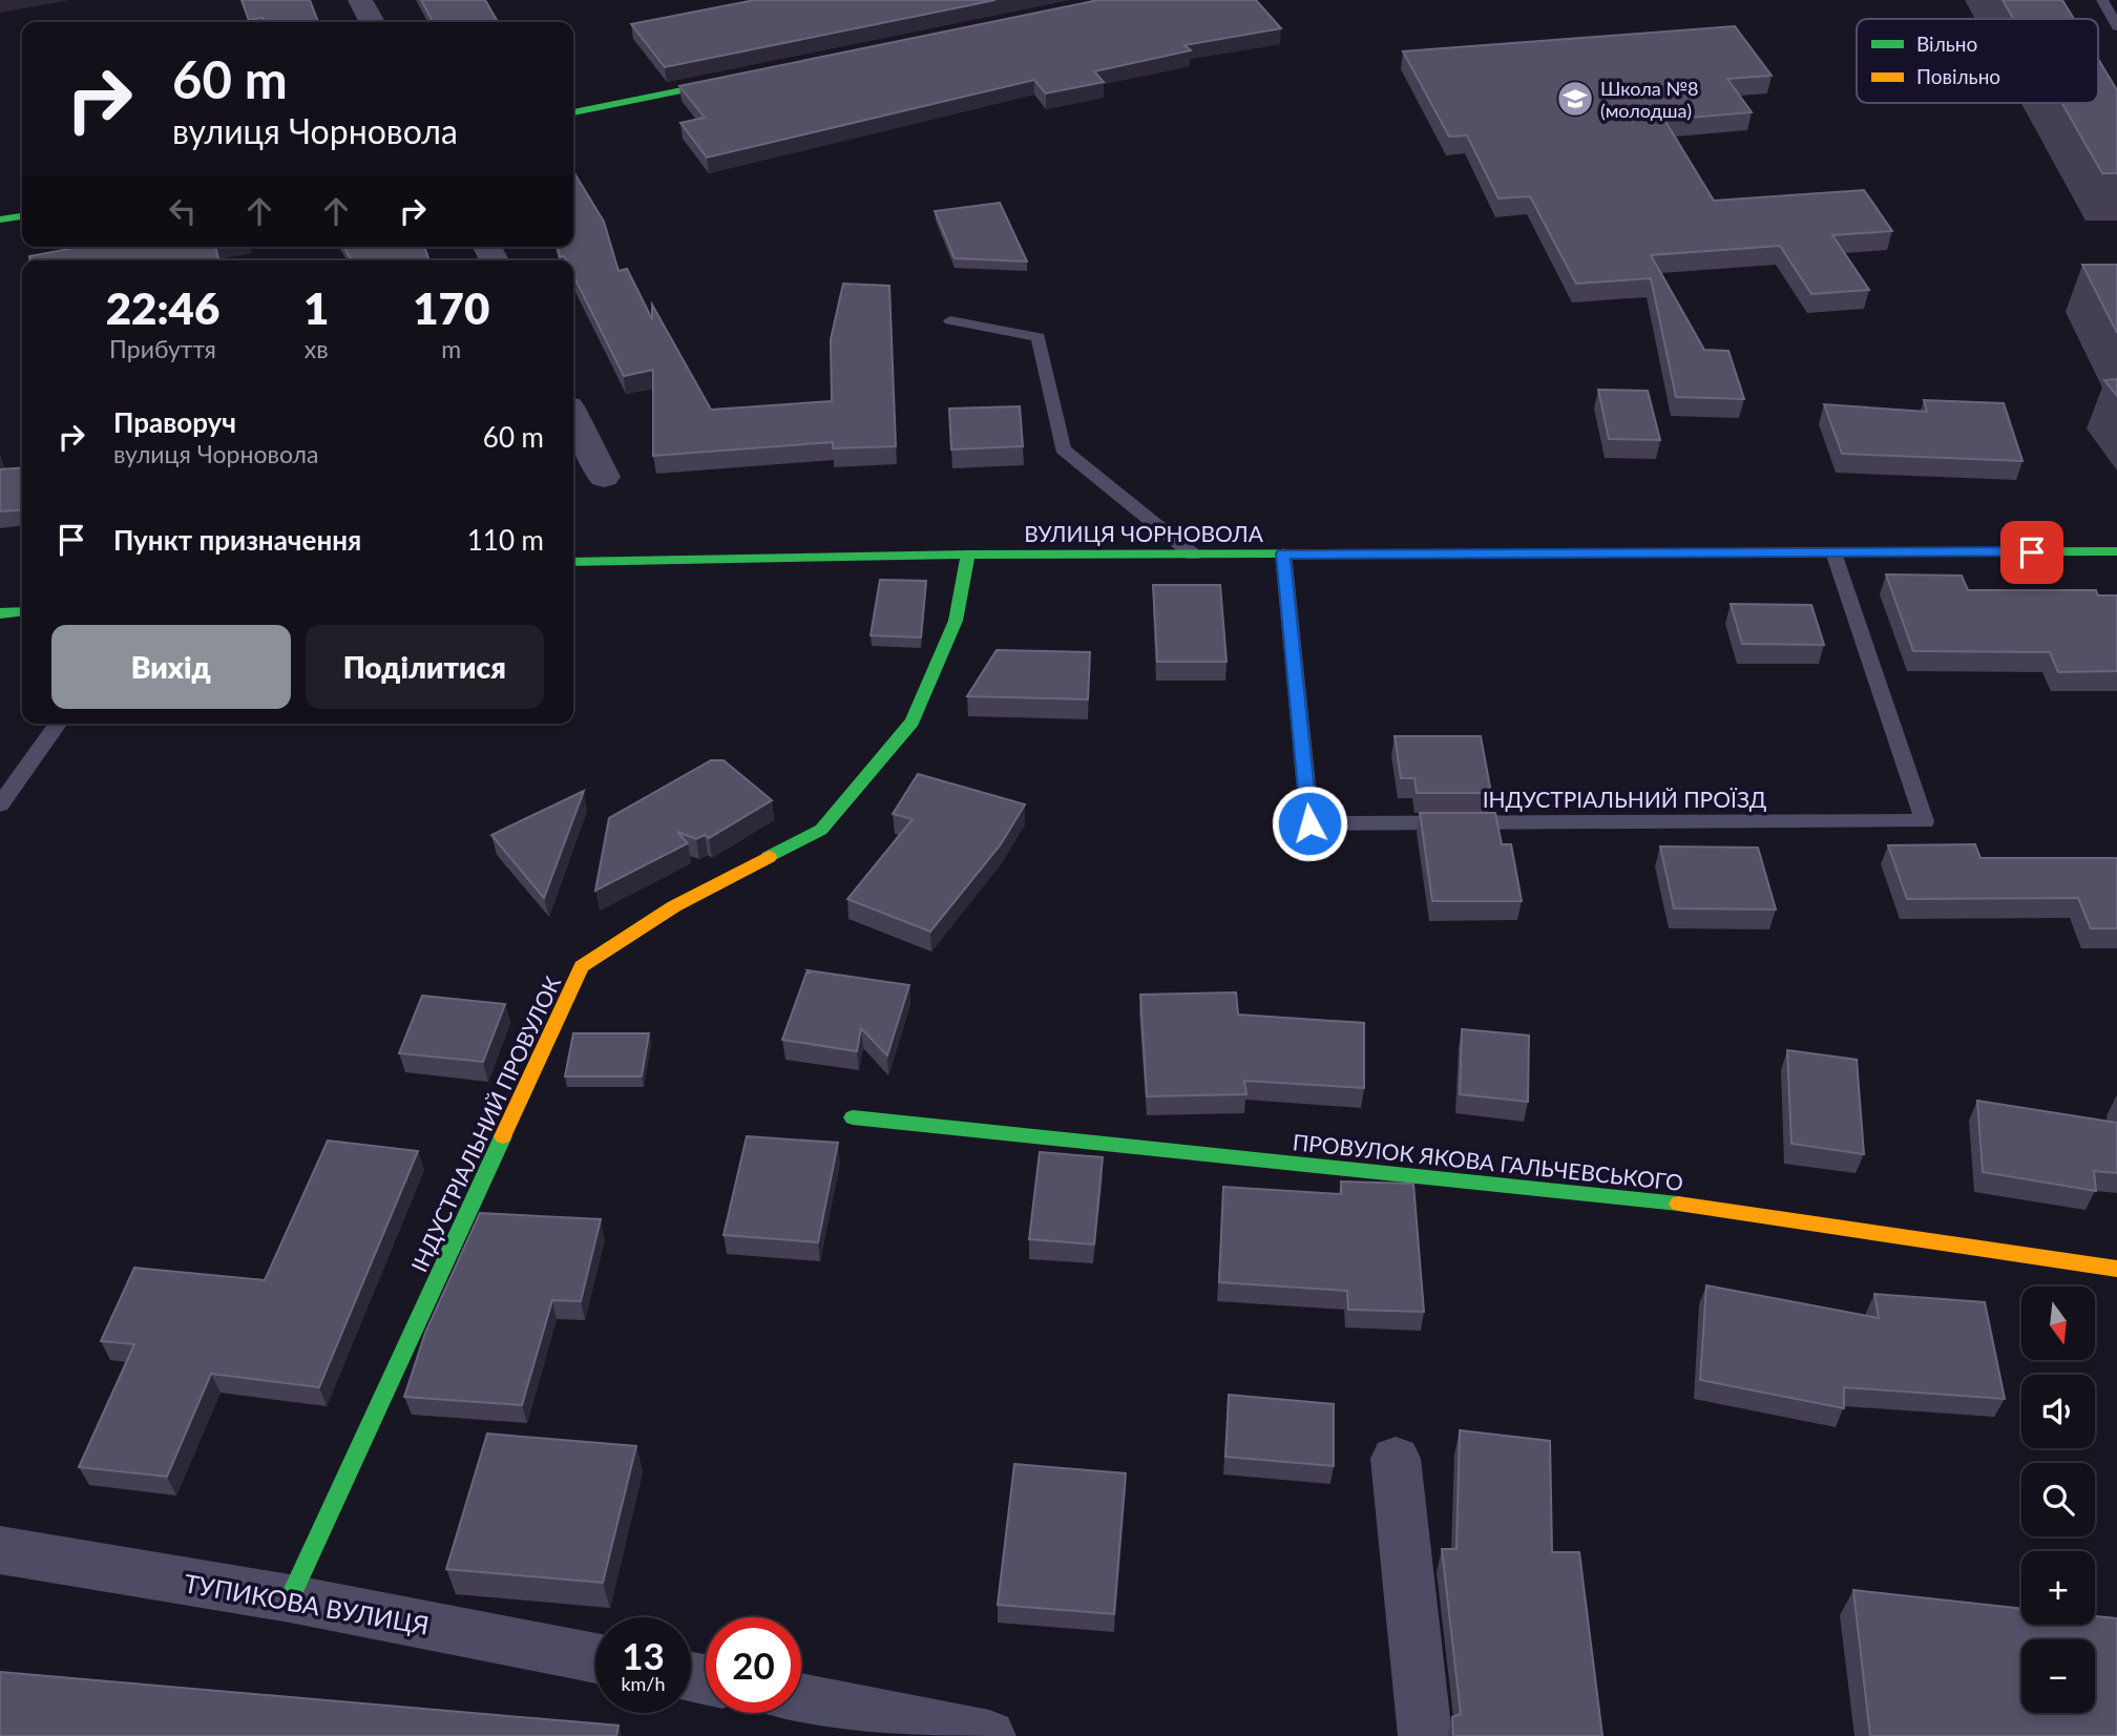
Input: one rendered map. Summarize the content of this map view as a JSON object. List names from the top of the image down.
{
  "streets": {
    "street": [
      "ВУЛИЦЯ ЧОРНОВОЛА",
      "ІНДУСТРІАЛЬНИЙ ПРОВУЛОК",
      "ПРОВУЛОК ЯКОВА ГАЛЬЧЕВСЬКОГО",
      "ТУПИКОВА ВУЛИЦЯ"
    ],
    "lane": ["ІНДУСТРІАЛЬНИЙ ПРОЇЗД"]
  },
  "crossings": [
    ["ВУЛИЦЯ ЧОРНОВОЛА", "ІНДУСТРІАЛЬНИЙ ПРОЇЗД"],
    ["ВУЛИЦЯ ЧОРНОВОЛА", "ІНДУСТРІАЛЬНИЙ ПРОВУЛОК"],
    ["ІНДУСТРІАЛЬНИЙ ПРОВУЛОК", "ТУПИКОВА ВУЛИЦЯ"]
  ],
  "places": {
    "school or university": ["Школа №8 (молодша)"]
  },
  "legend": ["Вільно", "Повільно"],
  "north": "bottom",
  "page": {
    "turn": ["60 m", "вулиця Чорновола"],
    "eta": [
      "22:46",
      "Прибуття",
      "1",
      "хв",
      "170",
      "m"
    ],
    "list": [
      {
        "name": "Праворуч",
        "note": "вулиця Чорновола",
        "value": "60 m"
      },
      {
        "name": "Пункт призначення",
        "value": "110 m"
      }
    ],
    "buttons": ["Вихід", "Поділитися"],
    "map_buttons": ["+", "−"],
    "speed": "13 km/h",
    "limit": "20"
  }
}
